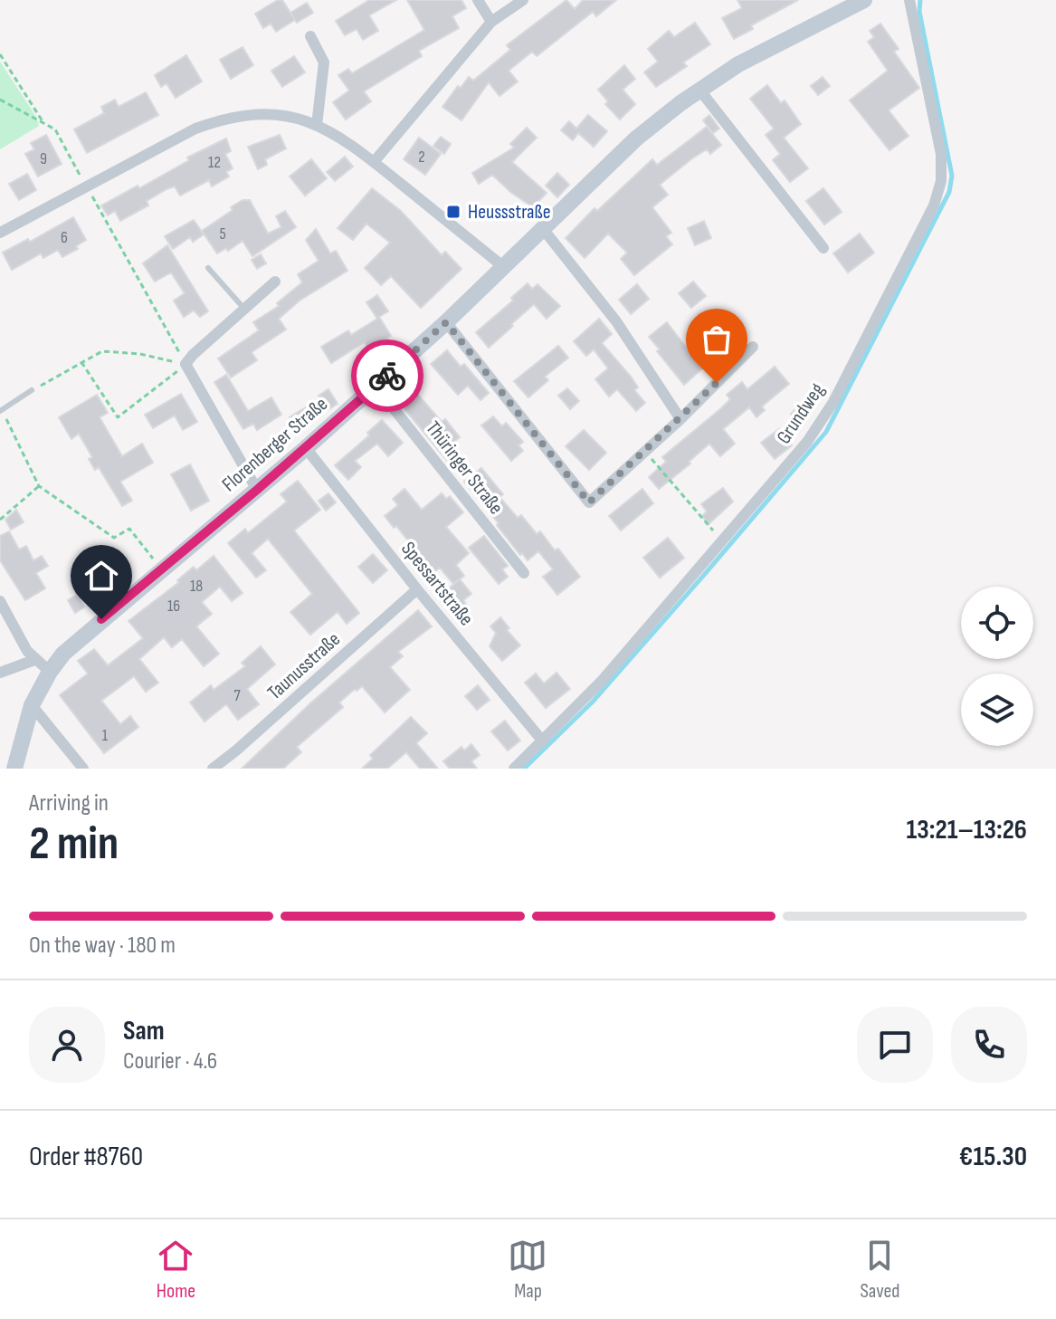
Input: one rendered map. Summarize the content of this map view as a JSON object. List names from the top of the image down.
{
  "streets": {
    "street": [
      "Grundweg",
      "Florenberger Straße",
      "Thüringer Straße",
      "Spessartstraße",
      "Taunusstraße"
    ]
  },
  "crossings": [
    ["Grundweg", "Spessartstraße"],
    ["Florenberger Straße", "Thüringer Straße"],
    ["Florenberger Straße", "Spessartstraße"],
    ["Spessartstraße", "Taunusstraße"]
  ],
  "places": {
    "transit": ["Heussstraße"]
  },
  "house_numbers": [
    "2",
    "9",
    "12",
    "5",
    "6",
    "18",
    "16",
    "7",
    "1"
  ],
  "page": {
    "heading": ["2 min", "Arriving in", "13:21–13:26"],
    "panel": [
      "Sam",
      "Courier · 4.6",
      "Order #8760",
      "€15.30"
    ],
    "bar": "On the way · 180 m",
    "tabs": ["Home", "Map", "Saved"]
  }
}
